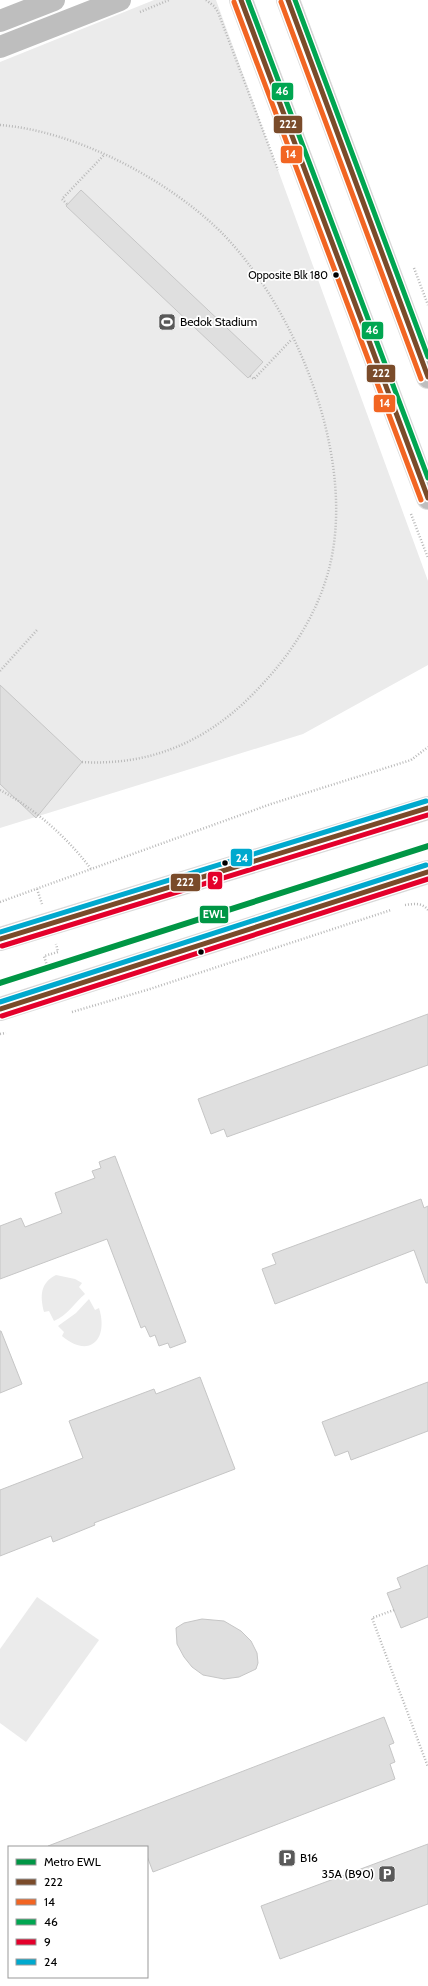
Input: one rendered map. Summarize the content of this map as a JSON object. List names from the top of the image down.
{
  "places": {
    "other": ["Opposite Blk 180"],
    "sports": ["Bedok Stadium"],
    "parking": ["B16", "35A (B90)"]
  },
  "lines": [
    "transit line 222",
    "transit line 46",
    "transit line 14",
    "transit line 24",
    "transit line 9",
    "metro line EWL"
  ],
  "legend": [
    "Metro EWL",
    "222",
    "14",
    "46",
    "9",
    "24"
  ]
}
